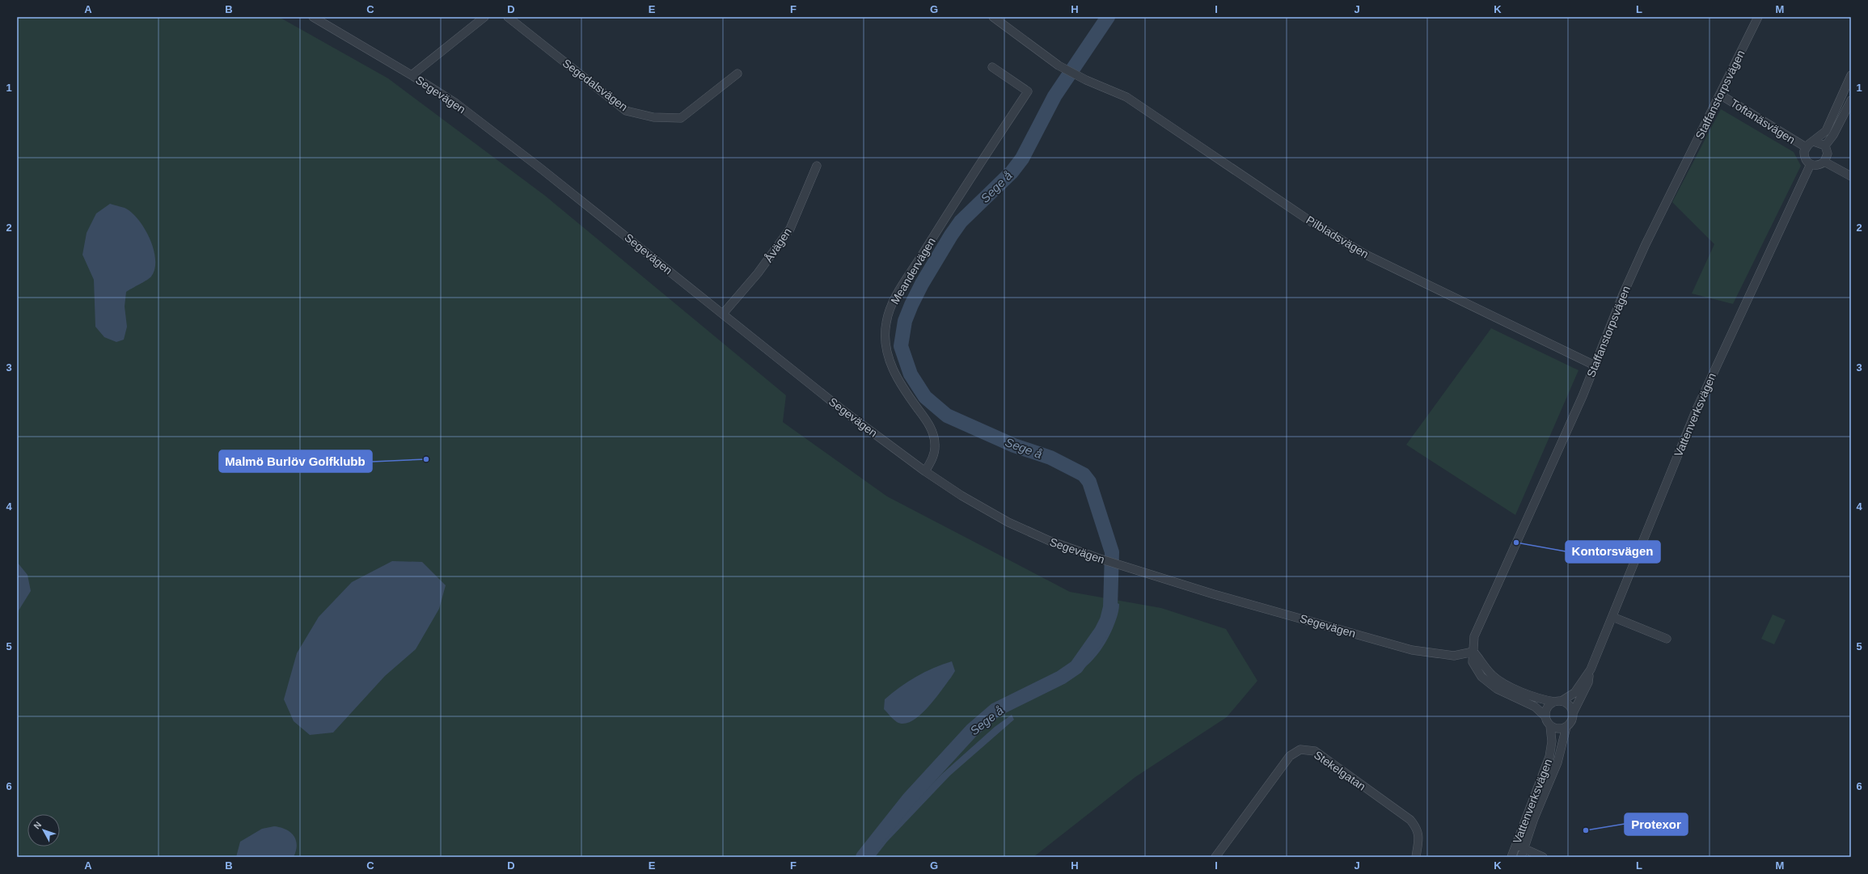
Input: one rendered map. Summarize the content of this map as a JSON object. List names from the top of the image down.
{
  "streets": {
    "street": [
      "Segedalsvägen",
      "Segevägen",
      "Staffanstorpsvägen",
      "Toftanäsvägen",
      "Pilbladsvägen",
      "Åvägen",
      "Meandervägen",
      "Vattenverksvägen",
      "Stekelgatan"
    ]
  },
  "crossings": [
    ["Segevägen", "Staffanstorpsvägen"],
    ["Segevägen", "Åvägen"],
    ["Segevägen", "Meandervägen"],
    ["Staffanstorpsvägen", "Toftanäsvägen"],
    ["Staffanstorpsvägen", "Pilbladsvägen"],
    ["Toftanäsvägen", "Vattenverksvägen"]
  ],
  "water": ["Sege å"],
  "places": ["Malmö Burlöv Golfklubb", "Kontorsvägen", "Protexor"],
  "north": "top left",
  "grid": {
    "columns": [
      "A",
      "B",
      "C",
      "D",
      "E",
      "F",
      "G",
      "H",
      "I",
      "J",
      "K",
      "L",
      "M"
    ],
    "rows": [
      "1",
      "2",
      "3",
      "4",
      "5",
      "6"
    ]
  }
}
